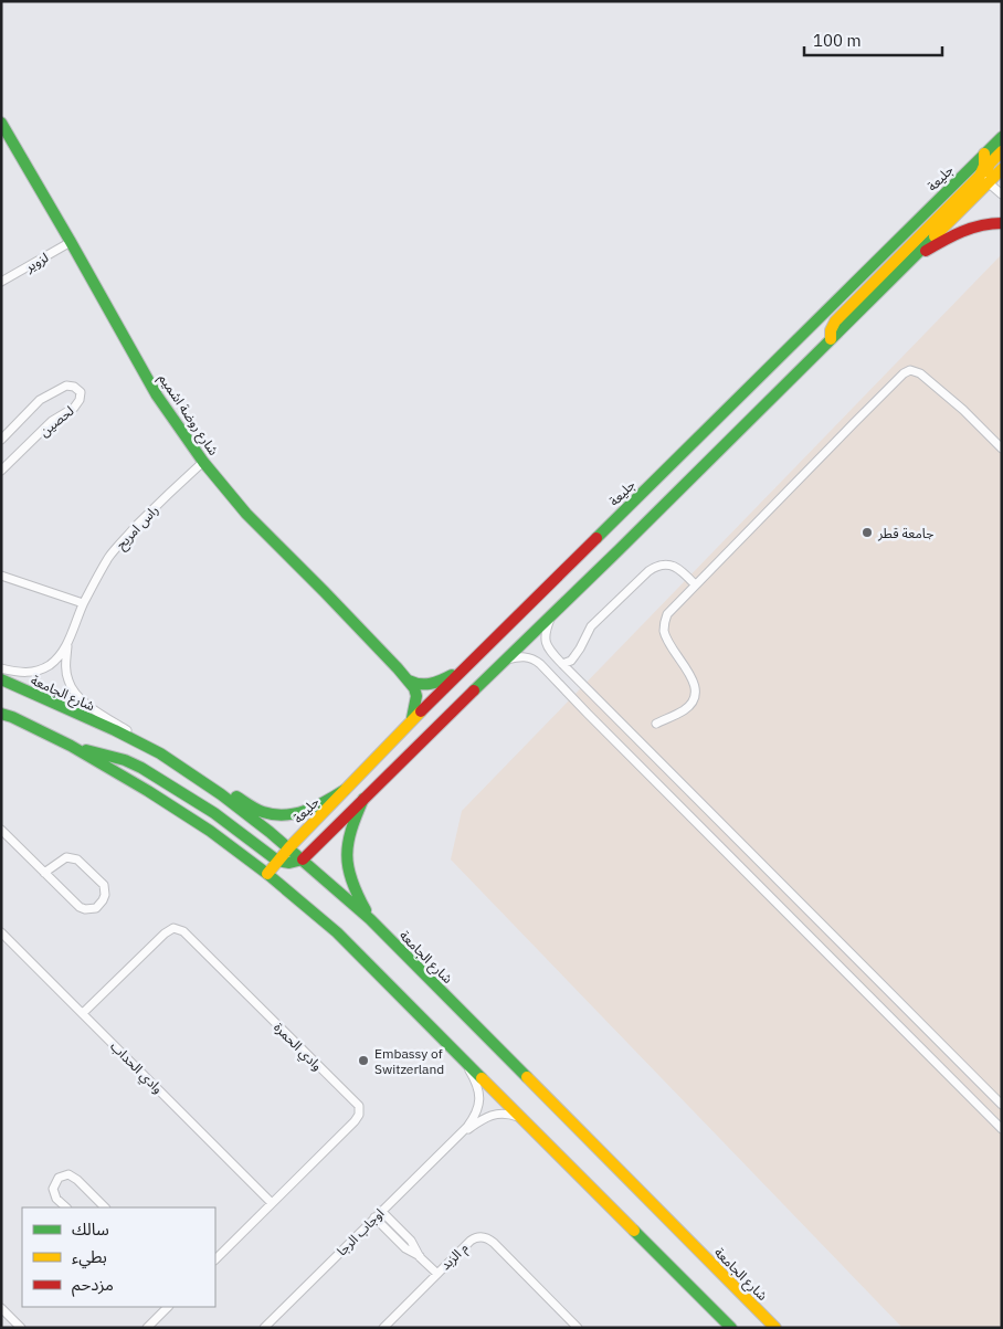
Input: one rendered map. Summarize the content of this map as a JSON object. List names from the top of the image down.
{
  "streets": {
    "main road": ["جليعة", "شارع روضة اشميم", "شارع الجامعة"],
    "street": [
      "لزوير",
      "لحصين",
      "راس امريح",
      "وادي الحمرة",
      "وادي الحداب",
      "اوجاب الرجا",
      "م الزبد"
    ]
  },
  "crossings": [
    ["جليعة", "شارع روضة اشميم"],
    ["جليعة", "شارع الجامعة"],
    ["لزوير", "شارع روضة اشميم"],
    ["شارع روضة اشميم", "راس امريح"],
    ["راس امريح", "شارع الجامعة"],
    ["وادي الحمرة", "وادي الحداب"]
  ],
  "places": ["جامعة قطر", "Embassy of Switzerland"],
  "legend": ["سالك", "بطيء", "مزدحم"],
  "scale_bar": "100 m"
}
